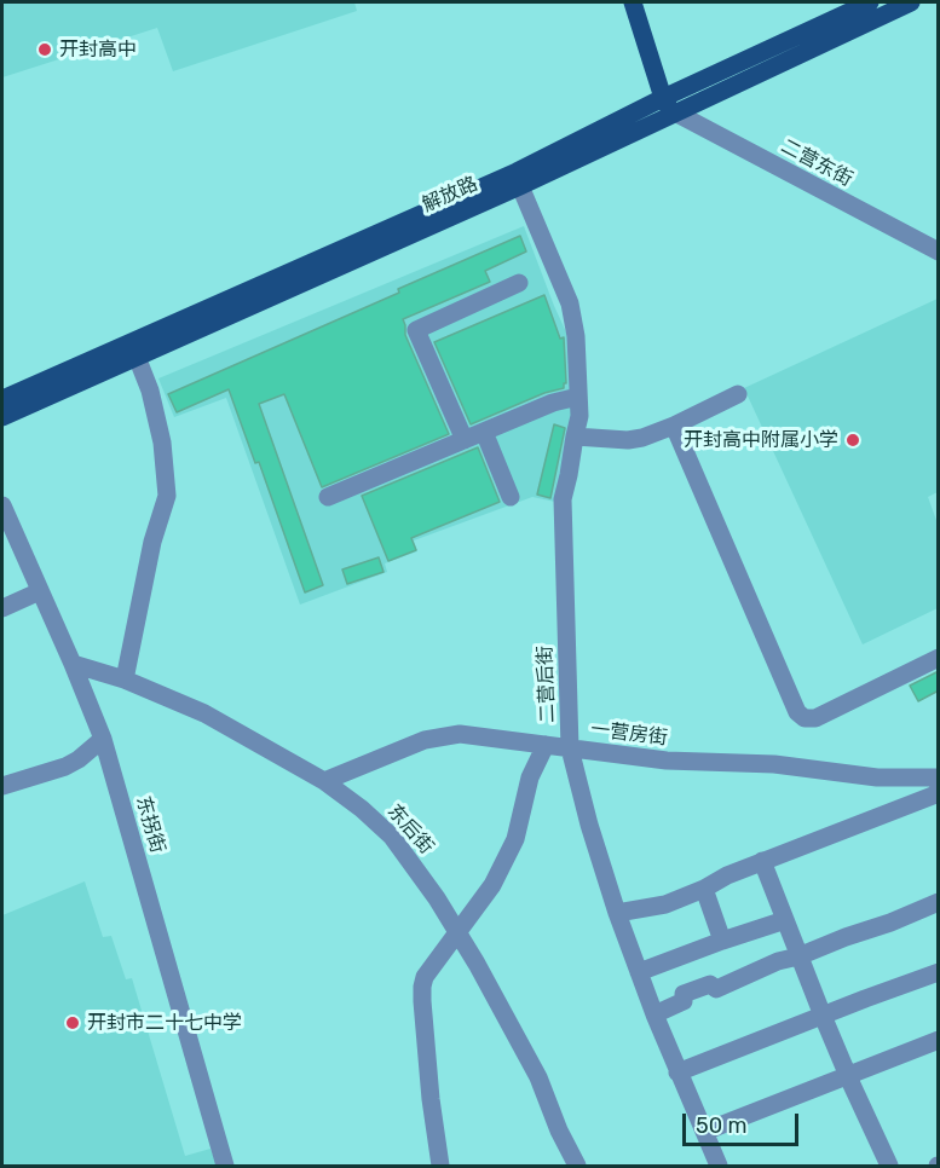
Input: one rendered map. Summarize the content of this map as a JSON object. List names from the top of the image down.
{
  "streets": {
    "main road": ["解放路"],
    "street": [
      "二营东街",
      "二营后街",
      "一营房街",
      "东拐街",
      "东后街"
    ]
  },
  "crossings": [
    ["二营东街", "解放路"],
    ["解放路", "二营后街"],
    ["二营后街", "一营房街"],
    ["一营房街", "东后街"],
    ["东拐街", "东后街"]
  ],
  "places": ["开封高中", "开封高中附属小学", "开封市二十七中学"],
  "scale_bar": "50 m"
}
